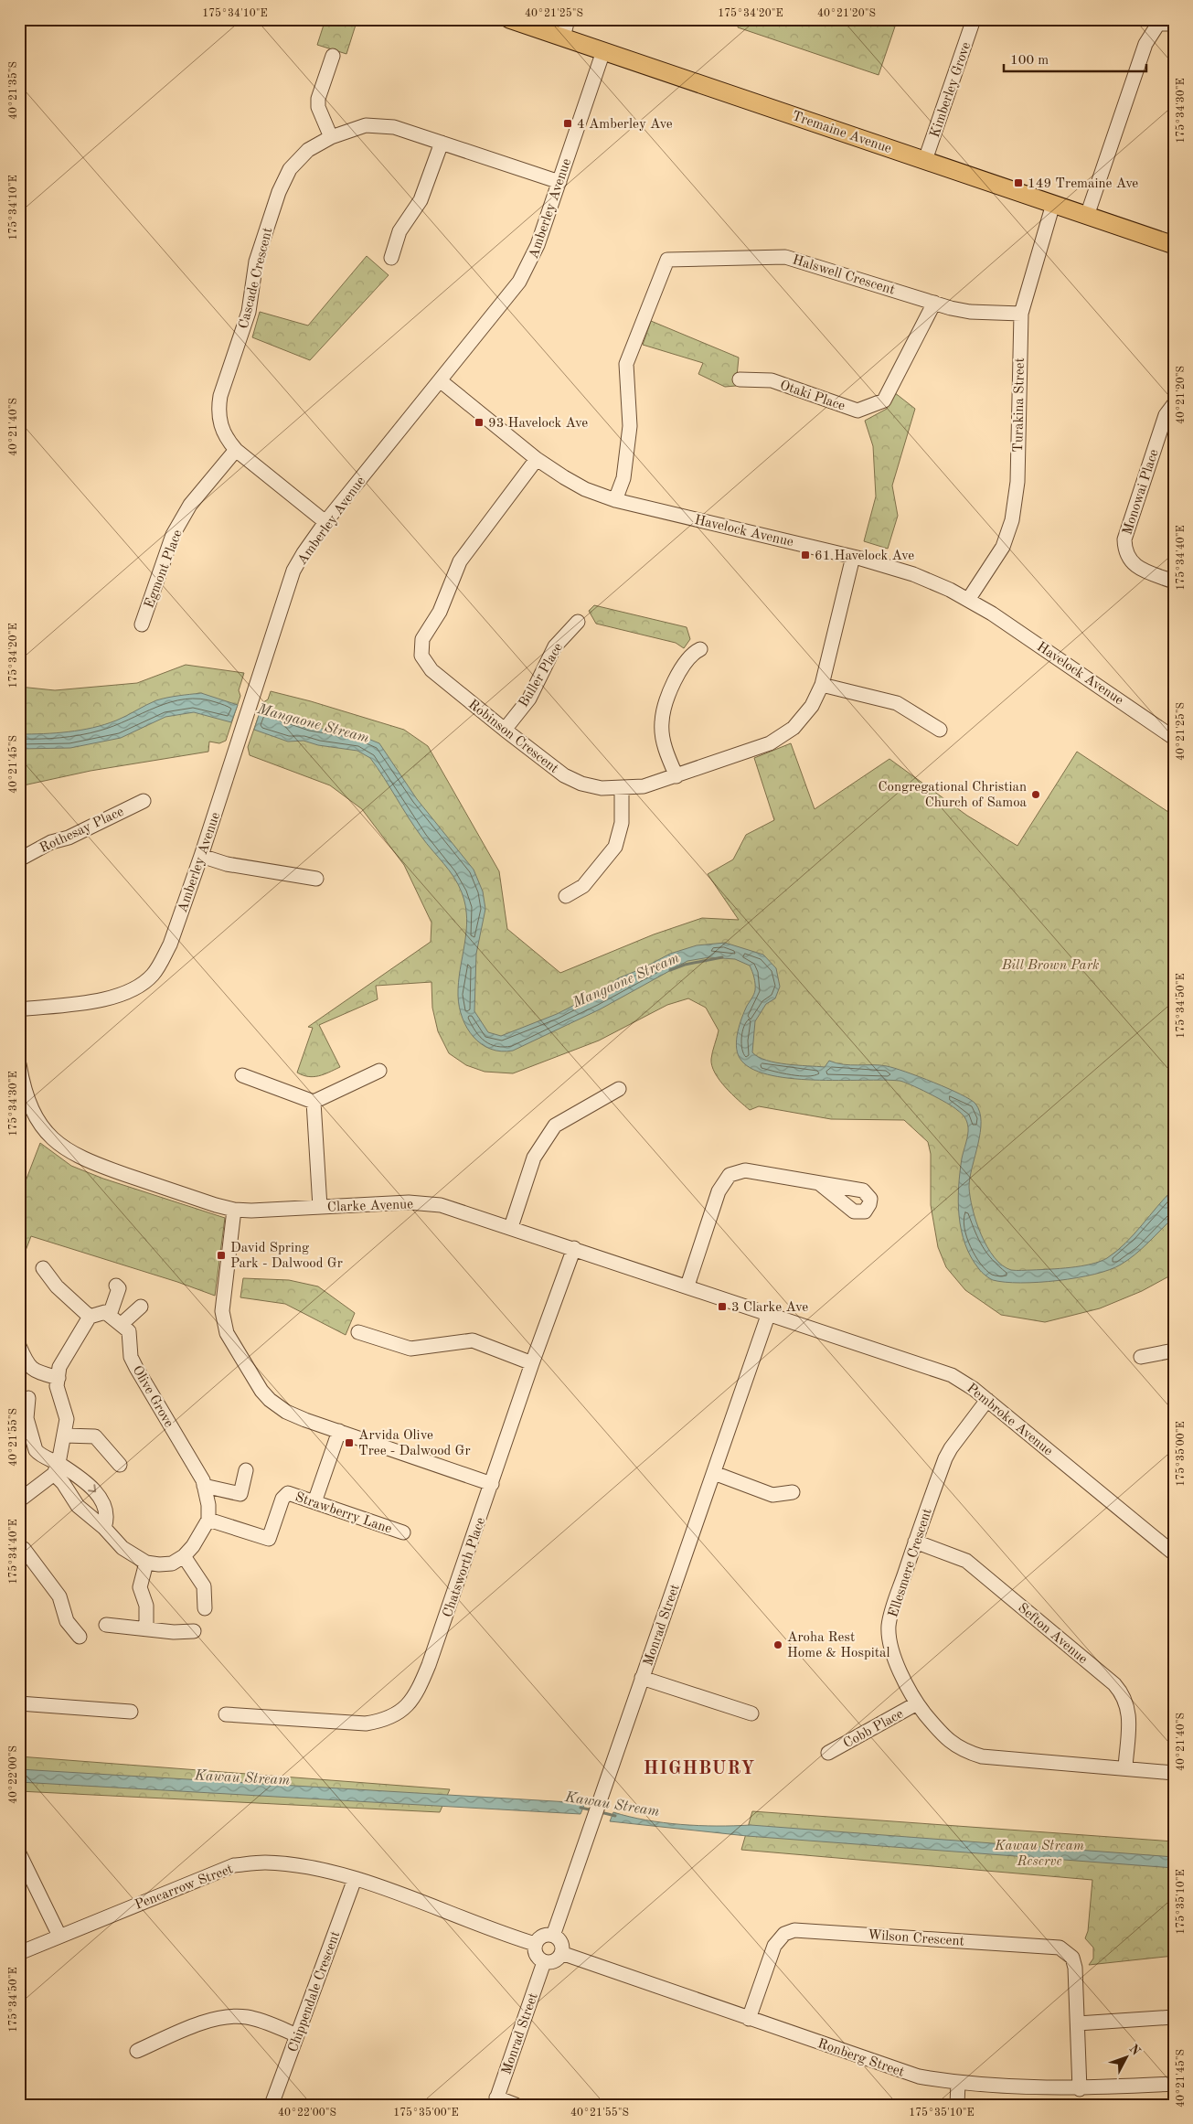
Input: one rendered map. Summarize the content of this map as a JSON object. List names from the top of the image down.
{
  "streets": {
    "main road": ["Tremaine Avenue"],
    "street": [
      "Kimberley Grove",
      "Amberley Avenue",
      "Halswell Crescent",
      "Cascade Crescent",
      "Otaki Place",
      "Turakina Street",
      "Monowai Place",
      "Havelock Avenue",
      "Egmont Place",
      "Buller Place",
      "Robinson Crescent",
      "Rothesay Place",
      "Clarke Avenue",
      "Olive Grove",
      "Pembroke Avenue",
      "Strawberry Lane",
      "Ellesmere Crescent",
      "Chatsworth Place",
      "Monrad Street",
      "Sefton Avenue",
      "Cobb Place",
      "Pencarrow Street",
      "Wilson Crescent",
      "Chippendale Crescent",
      "Ronberg Street"
    ]
  },
  "crossings": [
    ["Kimberley Grove", "Tremaine Avenue"],
    ["Tremaine Avenue", "Amberley Avenue"],
    ["Tremaine Avenue", "Turakina Street"],
    ["Amberley Avenue", "Cascade Crescent"],
    ["Amberley Avenue", "Havelock Avenue"],
    ["Halswell Crescent", "Otaki Place"],
    ["Halswell Crescent", "Turakina Street"],
    ["Halswell Crescent", "Havelock Avenue"],
    ["Cascade Crescent", "Egmont Place"],
    ["Turakina Street", "Havelock Avenue"],
    ["Havelock Avenue", "Robinson Crescent"],
    ["Buller Place", "Robinson Crescent"],
    ["Clarke Avenue", "Pembroke Avenue"],
    ["Clarke Avenue", "Chatsworth Place"],
    ["Clarke Avenue", "Monrad Street"],
    ["Olive Grove", "Strawberry Lane"],
    ["Pembroke Avenue", "Ellesmere Crescent"],
    ["Pembroke Avenue", "Monrad Street"],
    ["Ellesmere Crescent", "Sefton Avenue"],
    ["Ellesmere Crescent", "Cobb Place"],
    ["Monrad Street", "Pencarrow Street"],
    ["Monrad Street", "Ronberg Street"],
    ["Pencarrow Street", "Chippendale Crescent"],
    ["Pencarrow Street", "Ronberg Street"],
    ["Wilson Crescent", "Ronberg Street"]
  ],
  "districts": ["HIGHBURY"],
  "water": ["Mangaone Stream", "Kawau Stream"],
  "parks": ["Bill Brown Park", "Kawau Stream Reserve"],
  "places": {
    "transit": [
      "4 Amberley Ave",
      "149 Tremaine Ave",
      "93 Havelock Ave",
      "61 Havelock Ave",
      "David Spring Park - Dalwood Gr",
      "3 Clarke Ave",
      "Arvida Olive Tree - Dalwood Gr"
    ],
    "other": ["Congregational Christian Church of Samoa", "Aroha Rest Home & Hospital"]
  },
  "scale_bar": "100 m",
  "north": "top right",
  "coordinates": [
    "175°34'10\"E",
    "40°21'25\"S",
    "175°34'20\"E",
    "40°21'20\"S",
    "40°21'35\"S",
    "175°34'30\"E",
    "40°21'40\"S",
    "175°34'40\"E",
    "40°21'45\"S",
    "175°34'50\"E",
    "40°21'55\"S",
    "175°35'00\"E",
    "40°22'00\"S",
    "175°35'10\"E"
  ]
}
